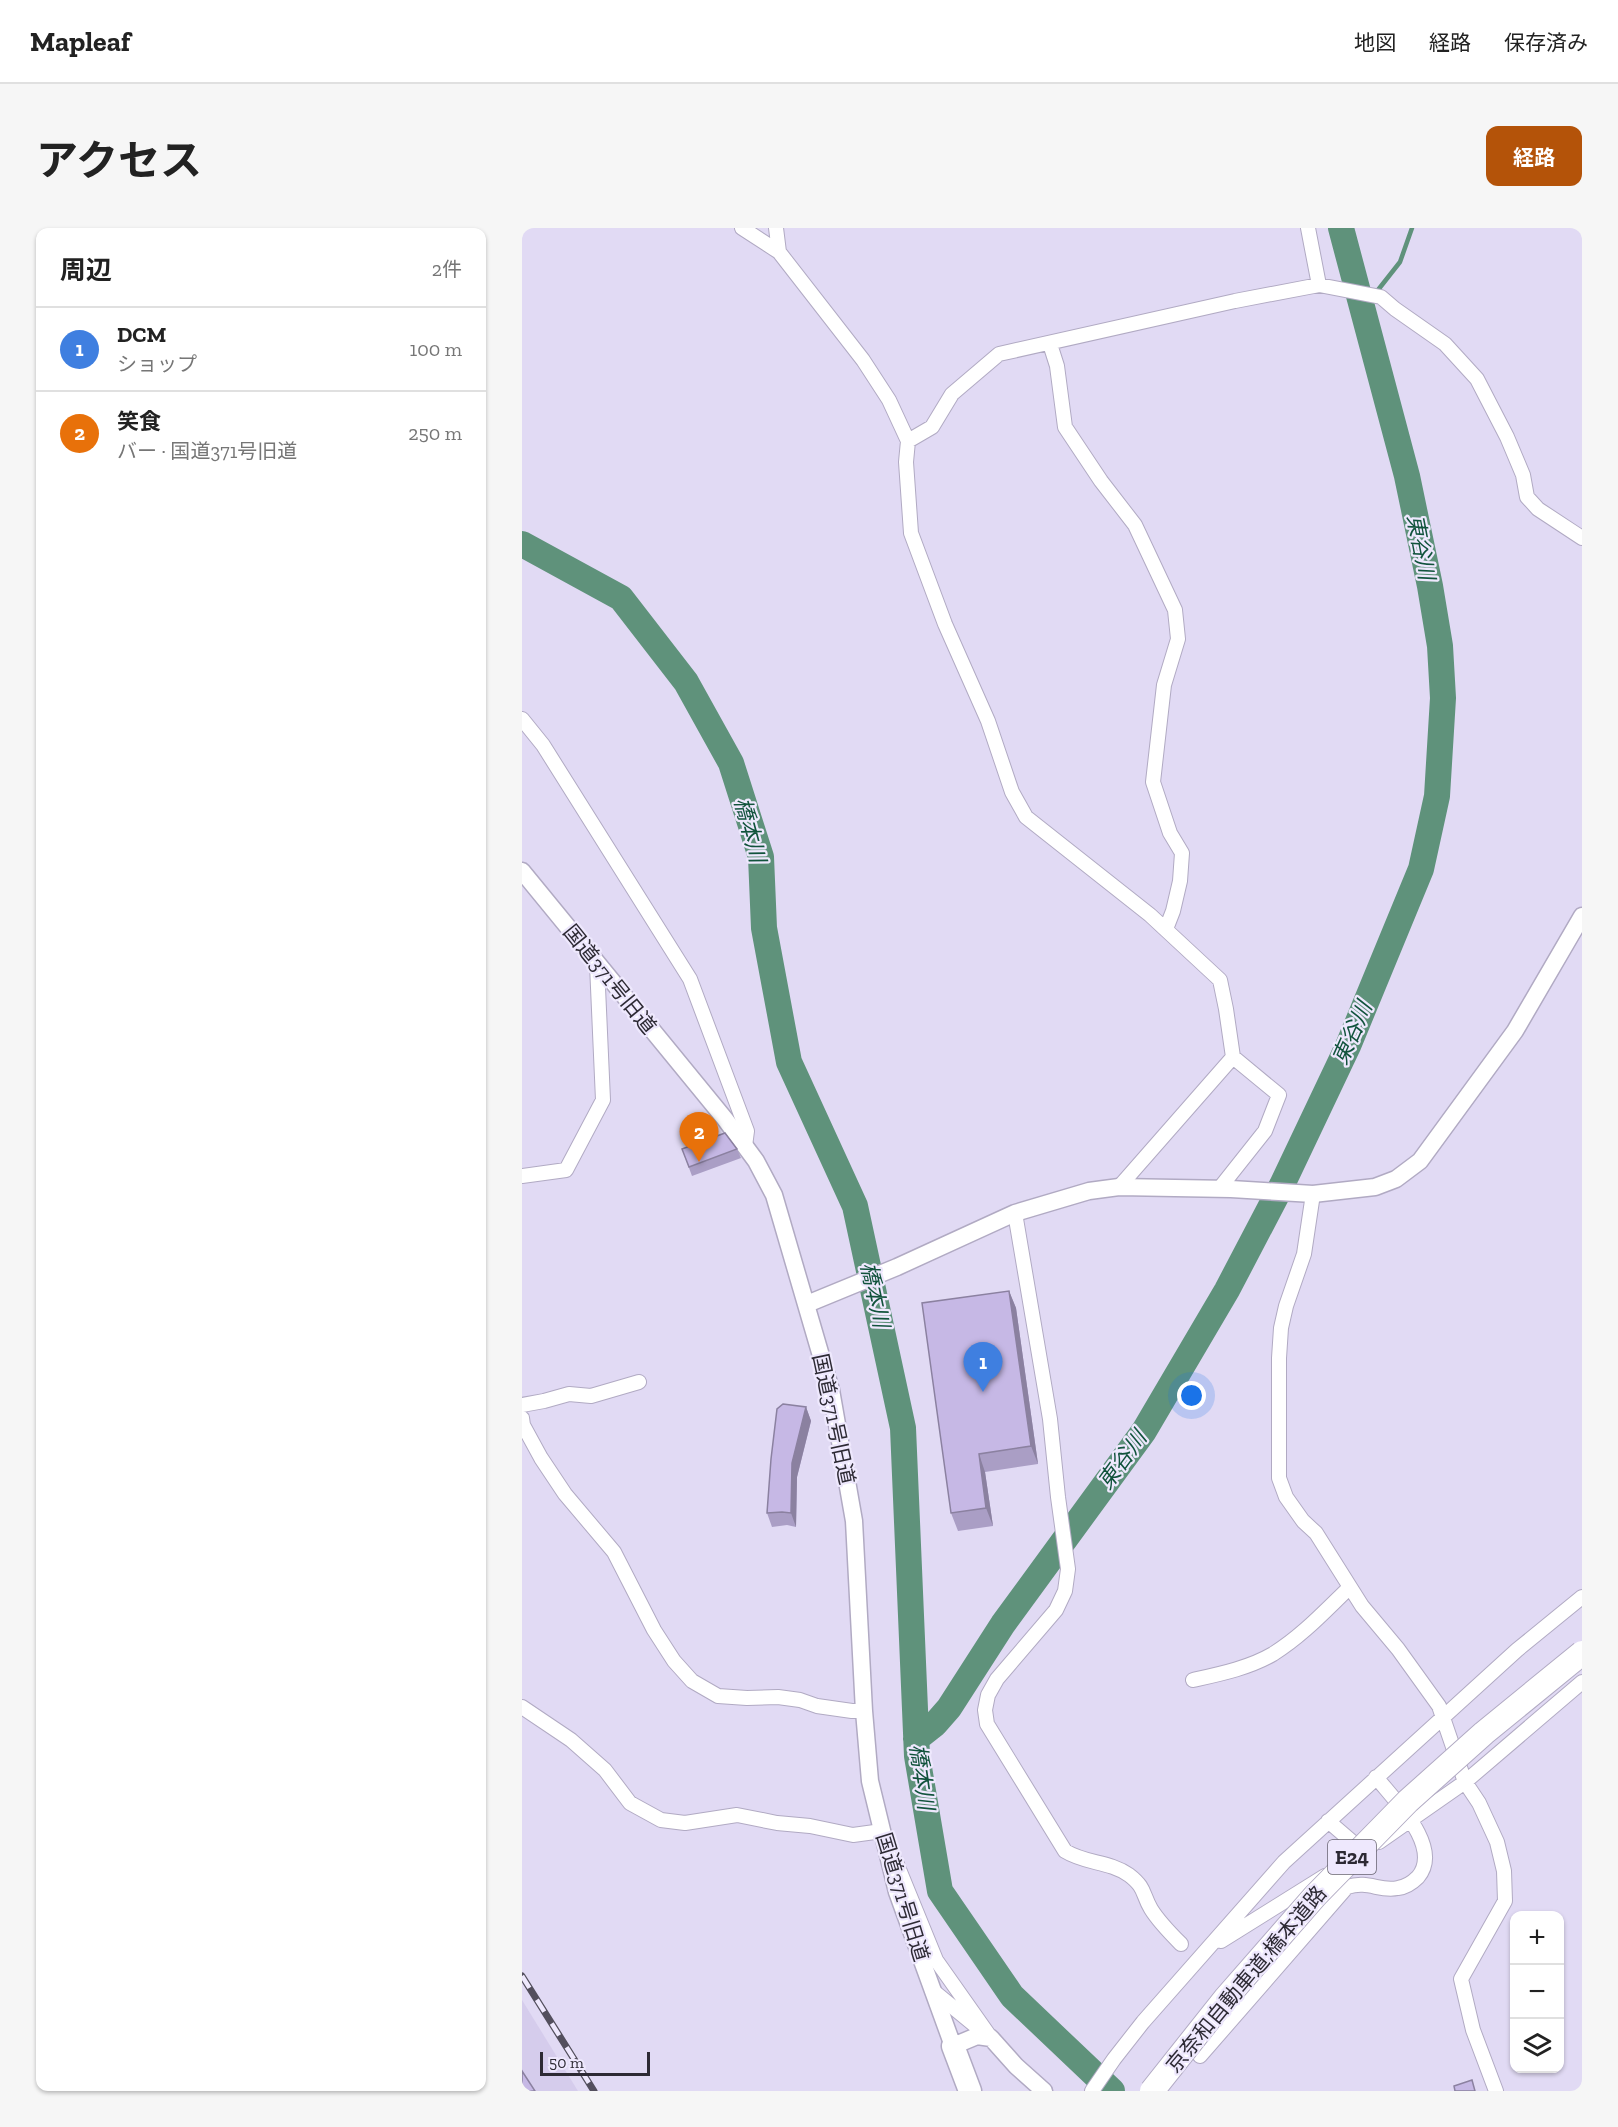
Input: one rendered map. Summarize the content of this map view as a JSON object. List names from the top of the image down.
{
  "streets": {
    "highway": ["E24", "京奈和自動車道;橋本道路"],
    "street": ["国道371号旧道"]
  },
  "water": ["東谷川", "橋本川"],
  "scale_bar": "50 m",
  "page": {
    "header": "Mapleaf",
    "nav": ["地図", "経路", "保存済み"],
    "title": "アクセス",
    "buttons": "経路",
    "heading": ["周辺", "2件"],
    "list": [
      {
        "mark": "1",
        "name": "DCM",
        "note": "ショップ",
        "value": "100 m"
      },
      {
        "mark": "2",
        "name": "笑食",
        "note": "バー · 国道371号旧道",
        "value": "250 m"
      }
    ],
    "pins": ["2", "1"],
    "map_buttons": ["+", "−"],
    "scale": "50 m"
  }
}
